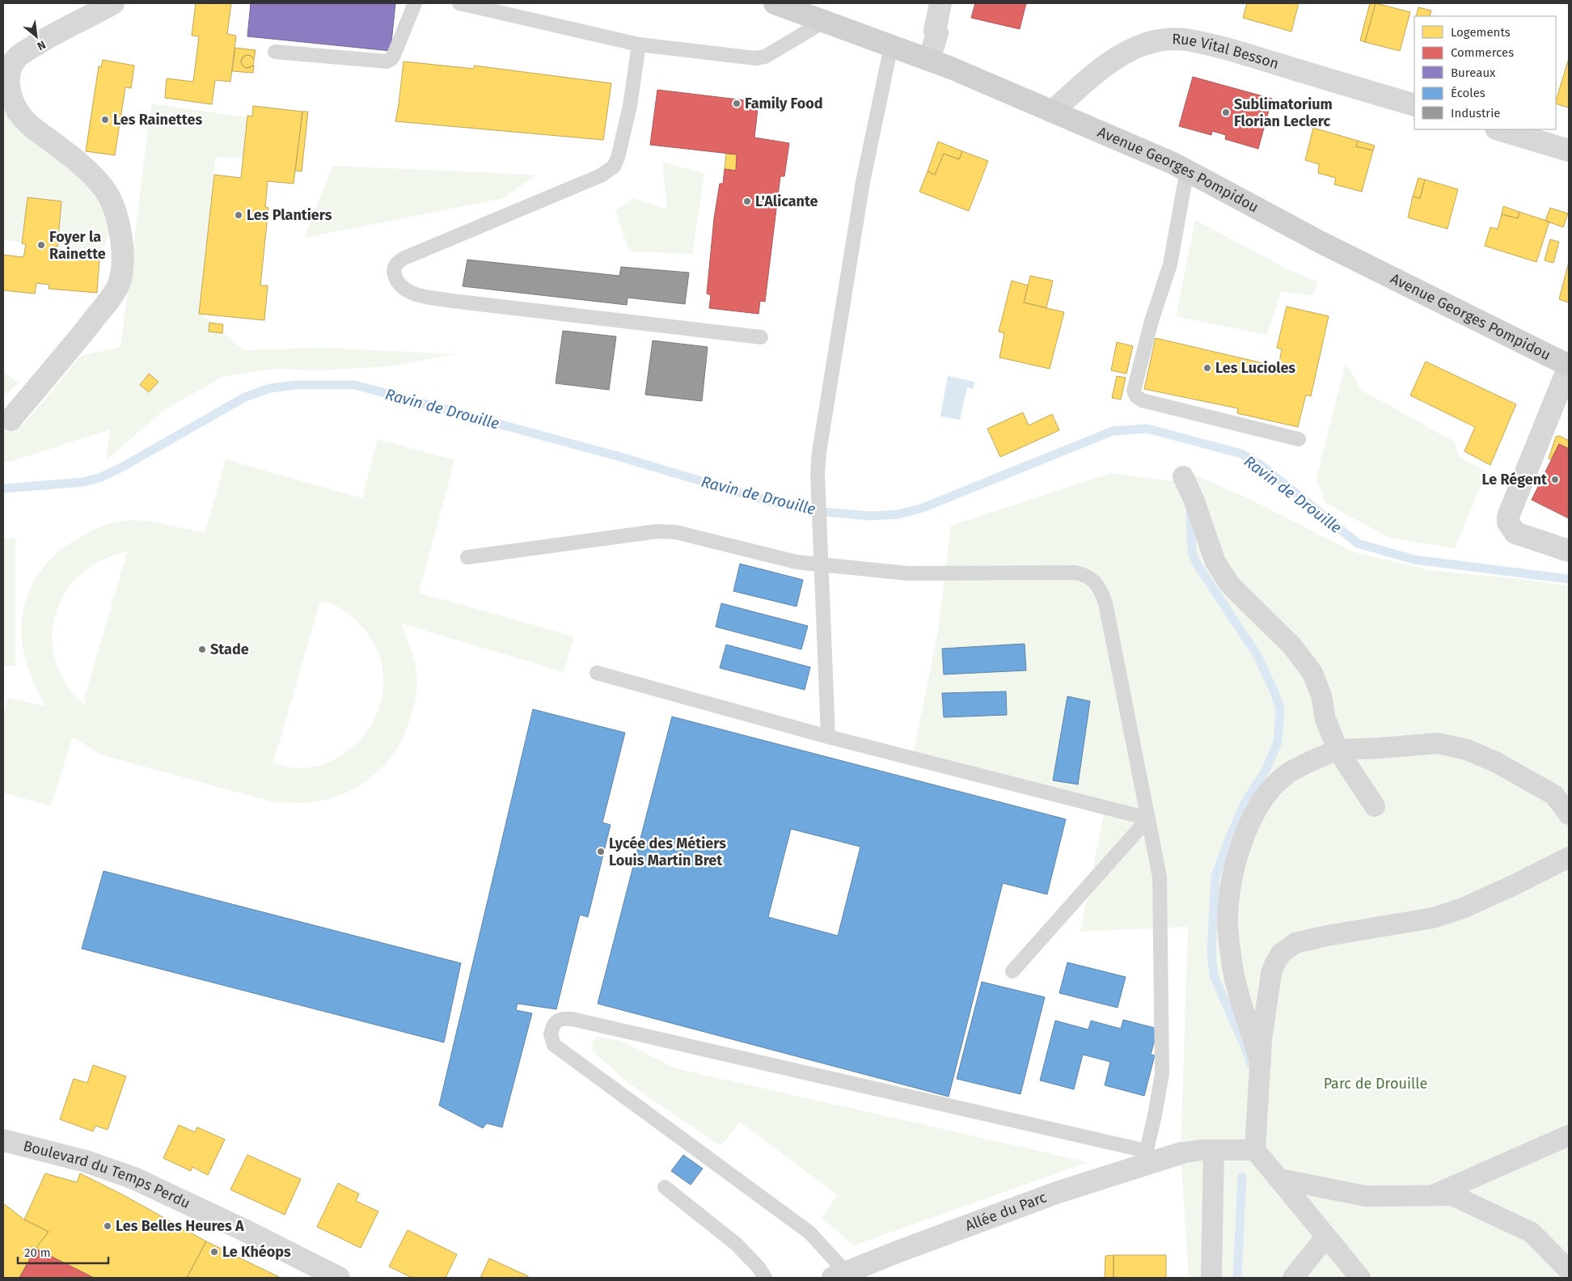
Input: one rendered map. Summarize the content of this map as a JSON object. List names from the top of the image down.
{
  "streets": {
    "main road": ["Avenue Georges Pompidou"],
    "street": ["Rue Vital Besson", "Boulevard du Temps Perdu", "Allée du Parc"]
  },
  "crossings": [
    ["Rue Vital Besson", "Avenue Georges Pompidou"]
  ],
  "water": ["Ravin de Drouille"],
  "parks": ["Parc de Drouille"],
  "places": [
    "Family Food",
    "Sublimatorium Florian Leclerc",
    "Les Rainettes",
    "L'Alicante",
    "Les Plantiers",
    "Foyer la Rainette",
    "Les Lucioles",
    "Le Régent",
    "Stade",
    "Lycée des Métiers Louis Martin Bret",
    "Les Belles Heures A",
    "Le Khéops"
  ],
  "legend": [
    "Logements",
    "Commerces",
    "Bureaux",
    "Écoles",
    "Industrie"
  ],
  "scale_bar": "20 m",
  "north": "bottom right"
}
